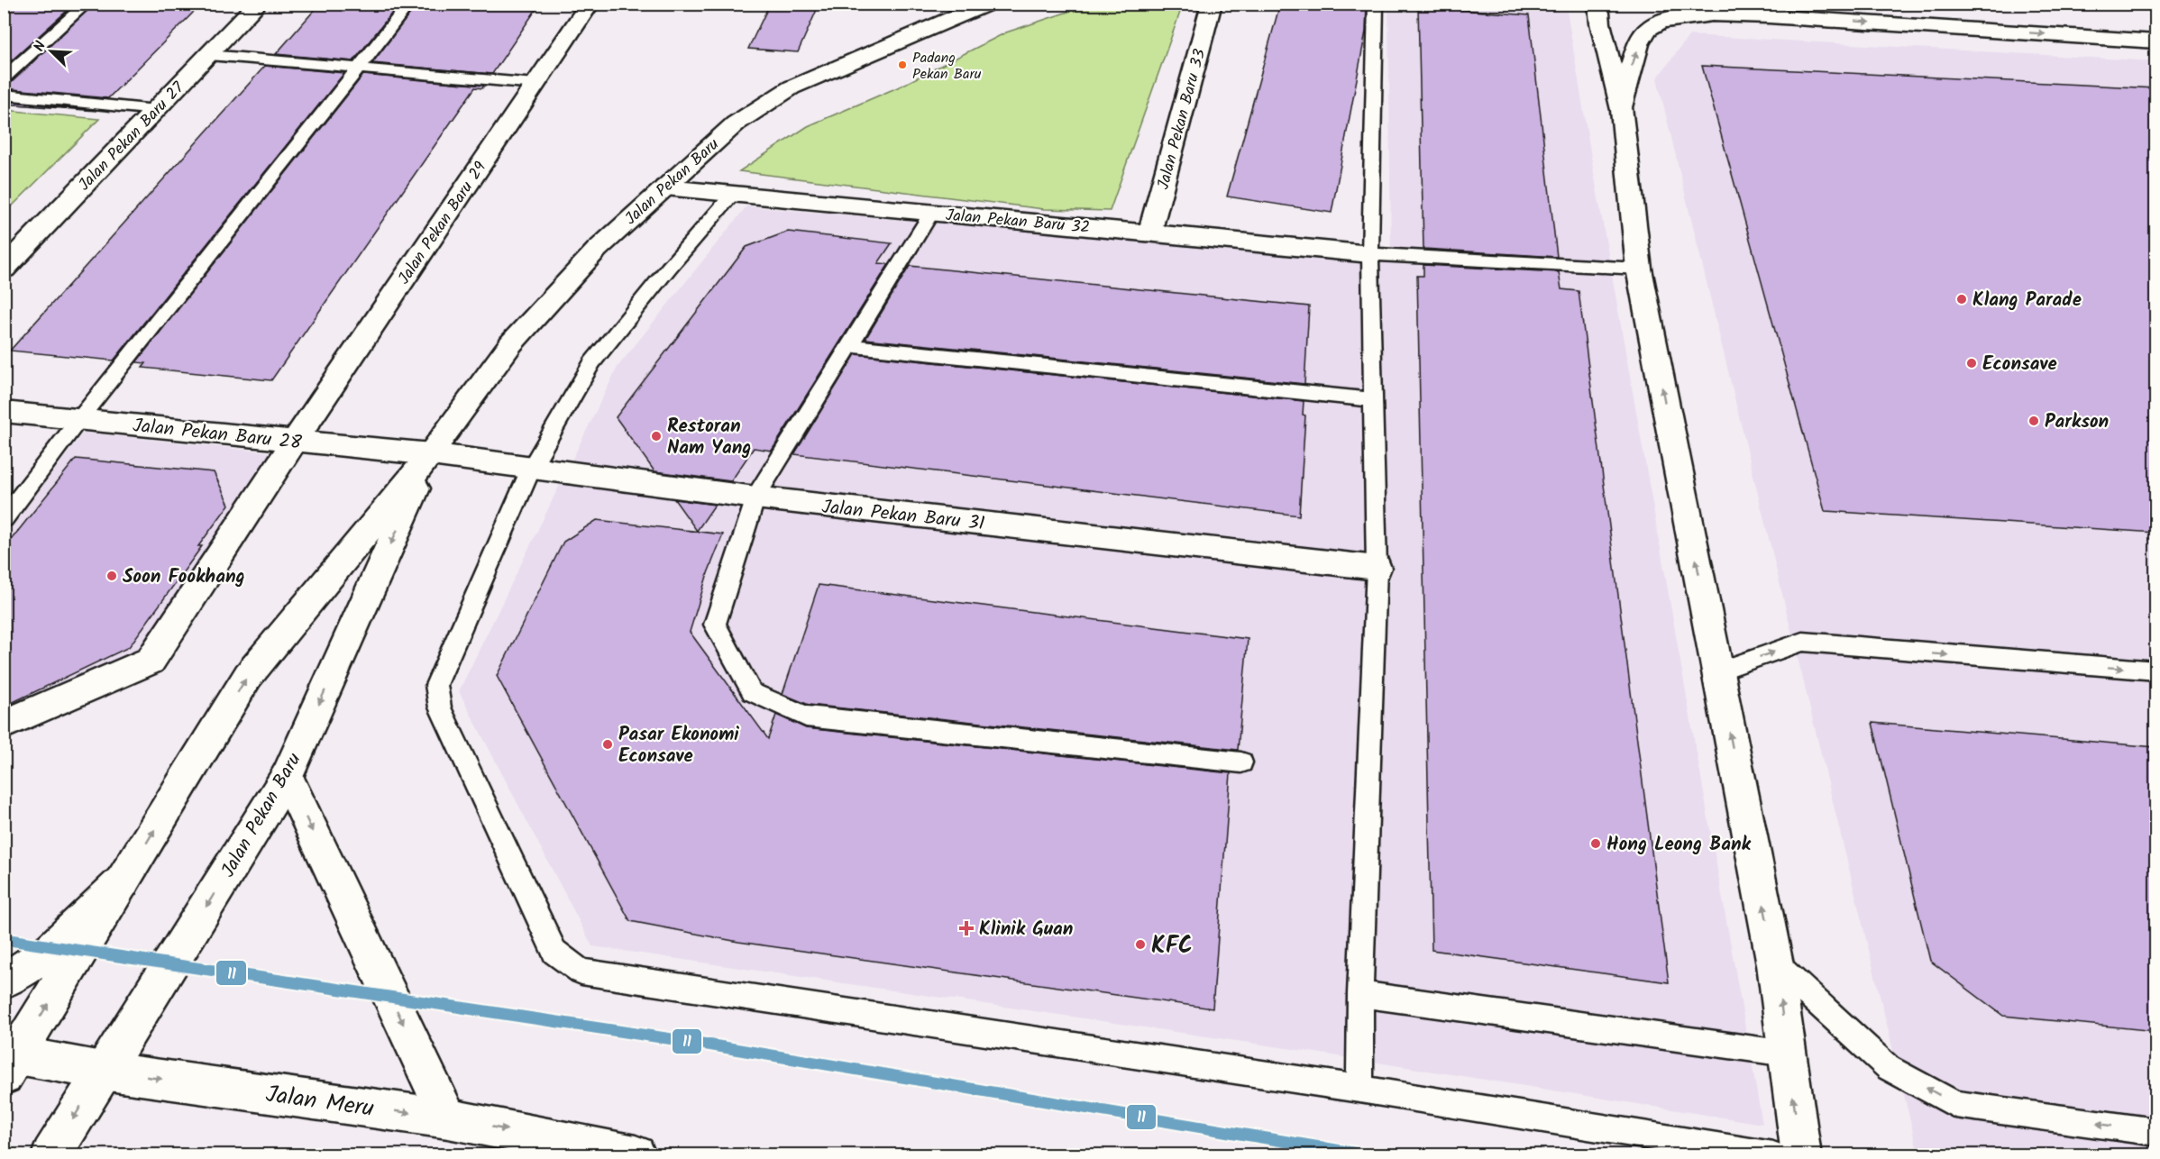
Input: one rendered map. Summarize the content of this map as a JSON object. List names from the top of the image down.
{
  "streets": {
    "main road": [
      "Jalan Pekan Baru 33",
      "Jalan Pekan Baru 27",
      "Jalan Pekan Baru",
      "Jalan Pekan Baru 32",
      "Jalan Pekan Baru 29",
      "Jalan Pekan Baru 28",
      "Jalan Pekan Baru 31",
      "Jalan Meru"
    ]
  },
  "crossings": [
    ["Jalan Pekan Baru 33", "Jalan Pekan Baru 32"],
    ["Jalan Pekan Baru", "Jalan Pekan Baru 32"],
    ["Jalan Pekan Baru", "Jalan Pekan Baru 28"],
    ["Jalan Pekan Baru", "Jalan Pekan Baru 31"],
    ["Jalan Pekan Baru", "Jalan Meru"],
    ["Jalan Pekan Baru 29", "Jalan Pekan Baru 28"],
    ["Jalan Pekan Baru 28", "Jalan Pekan Baru 31"]
  ],
  "one_way": ["Jalan Meru"],
  "places": {
    "other": [
      "Padang Pekan Baru",
      "Klang Parade",
      "Econsave",
      "Parkson",
      "Restoran Nam Yang",
      "Soon Fookhang",
      "Pasar Ekonomi Econsave",
      "Hong Leong Bank",
      "KFC"
    ],
    "health": ["Klinik Guan"]
  },
  "lines": ["transit line 11"],
  "north": "top left"
}
